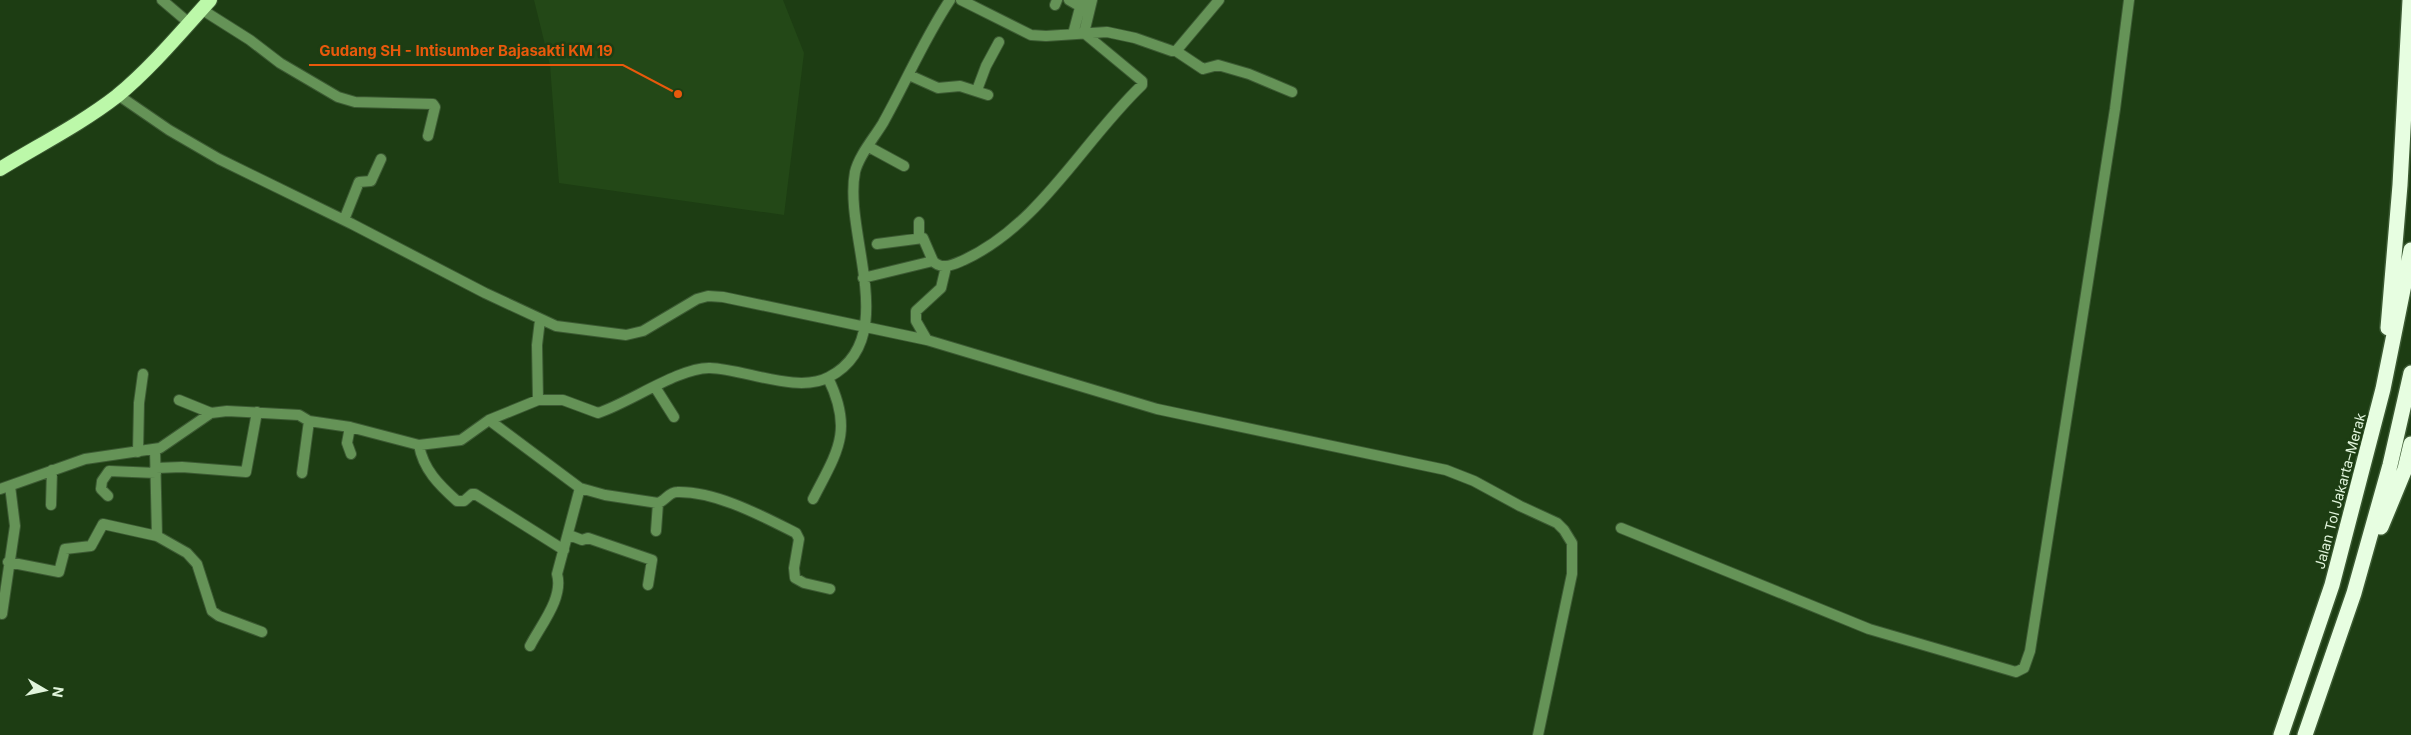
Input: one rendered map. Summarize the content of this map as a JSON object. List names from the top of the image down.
{
  "streets": {
    "highway": ["Jalan Tol Jakarta–Merak"]
  },
  "places": ["Gudang SH - Intisumber Bajasakti KM 19"],
  "north": "right"
}
